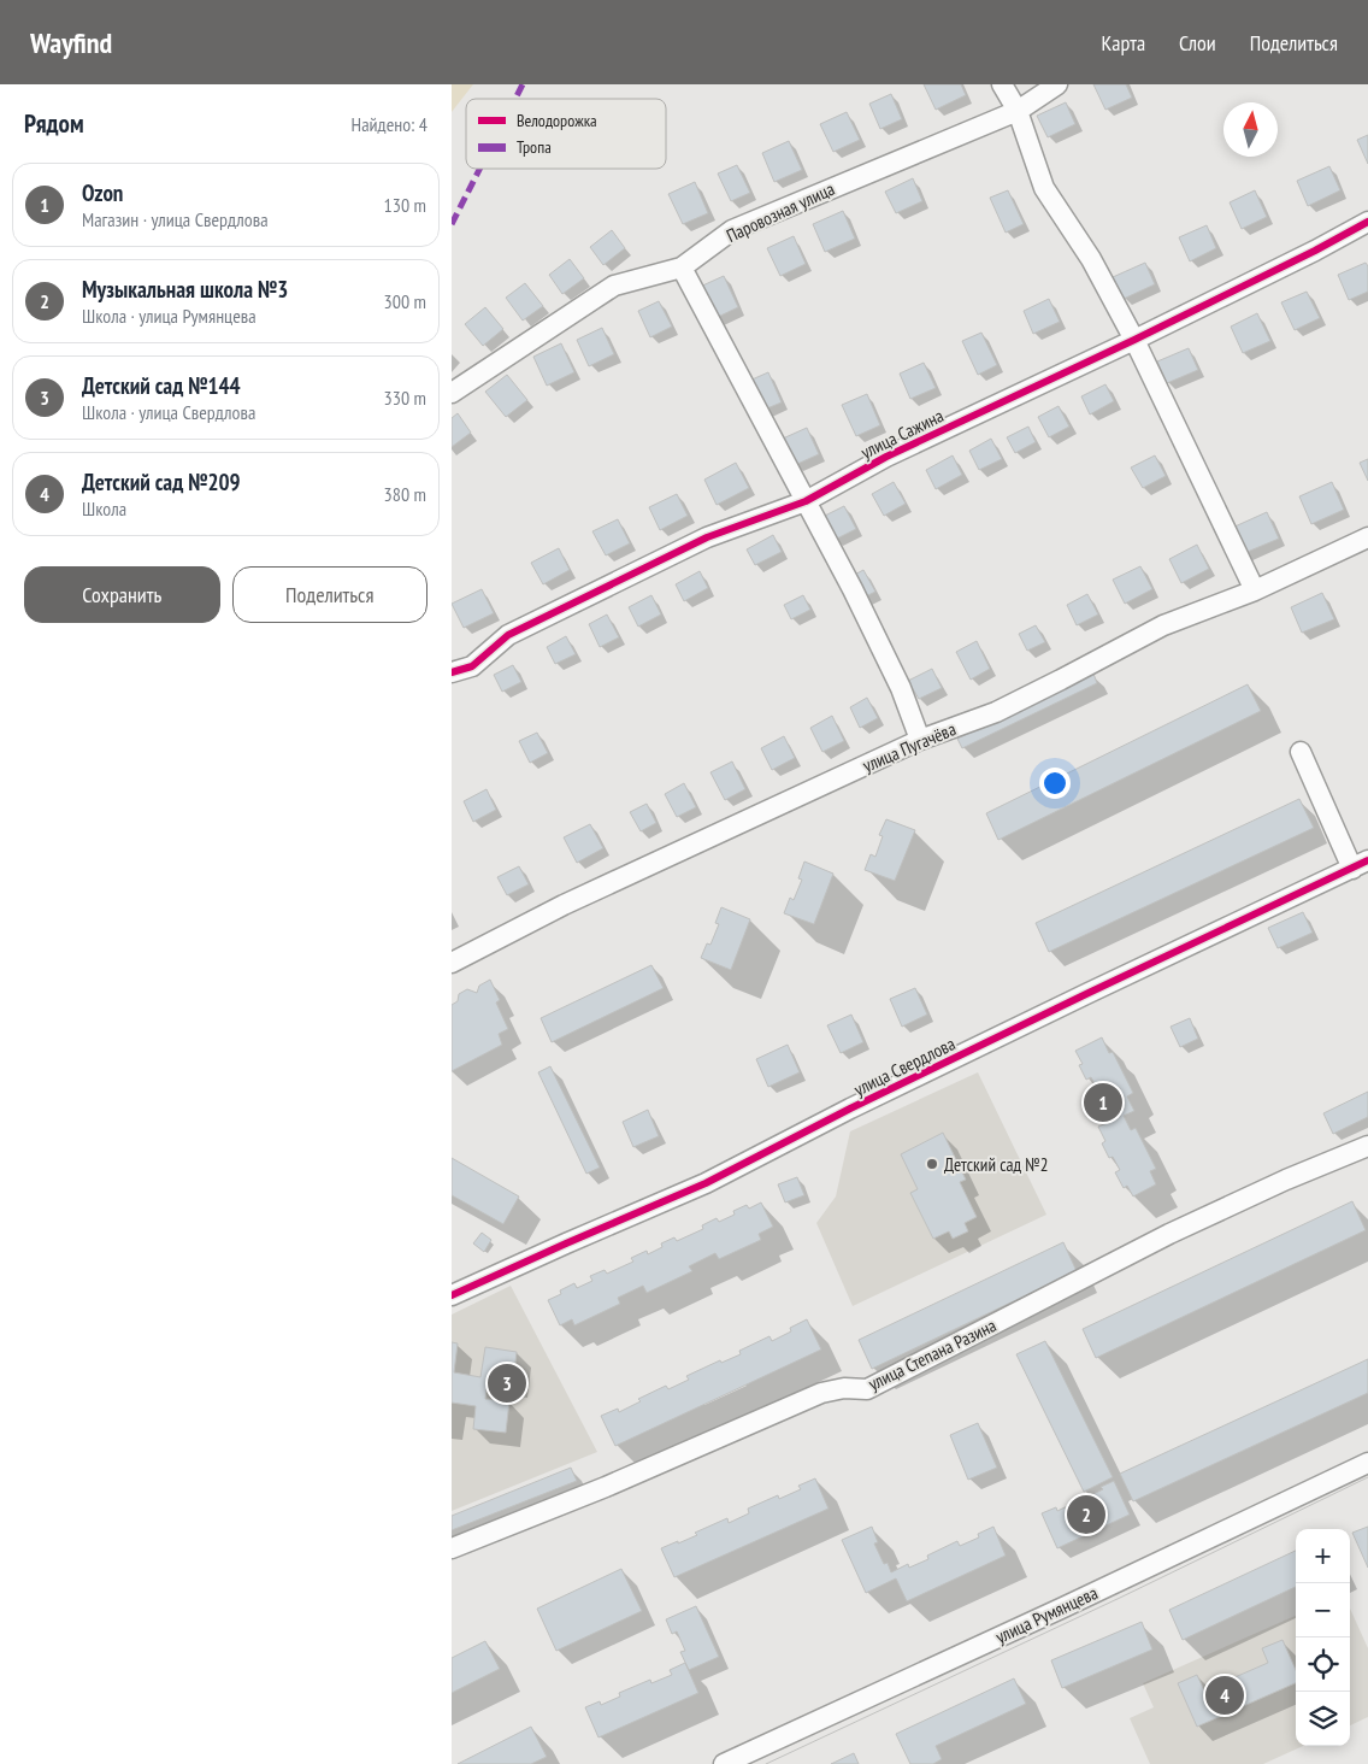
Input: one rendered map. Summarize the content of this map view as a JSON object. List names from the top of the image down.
{
  "streets": {
    "street": [
      "Паровозная улица",
      "улица Сажина",
      "улица Пугачёва",
      "улица Свердлова",
      "улица Степана Разина",
      "улица Румянцева"
    ]
  },
  "places": ["Детский сад №2"],
  "legend": ["Велодорожка", "Тропа"],
  "north": "top",
  "page": {
    "header": "Wayfind",
    "nav": ["Карта", "Слои", "Поделиться"],
    "heading": ["Рядом", "Найдено: 4"],
    "list": [
      {
        "mark": "1",
        "name": "Ozon",
        "note": "Магазин · улица Свердлова",
        "value": "130 m"
      },
      {
        "mark": "2",
        "name": "Музыкальная школа №3",
        "note": "Школа · улица Румянцева",
        "value": "300 m"
      },
      {
        "mark": "3",
        "name": "Детский сад №144",
        "note": "Школа · улица Свердлова",
        "value": "330 m"
      },
      {
        "mark": "4",
        "name": "Детский сад №209",
        "note": "Школа",
        "value": "380 m"
      }
    ],
    "buttons": ["Сохранить", "Поделиться"],
    "pins": [
      "1",
      "3",
      "2",
      "4"
    ],
    "map_buttons": ["+", "−"]
  }
}
